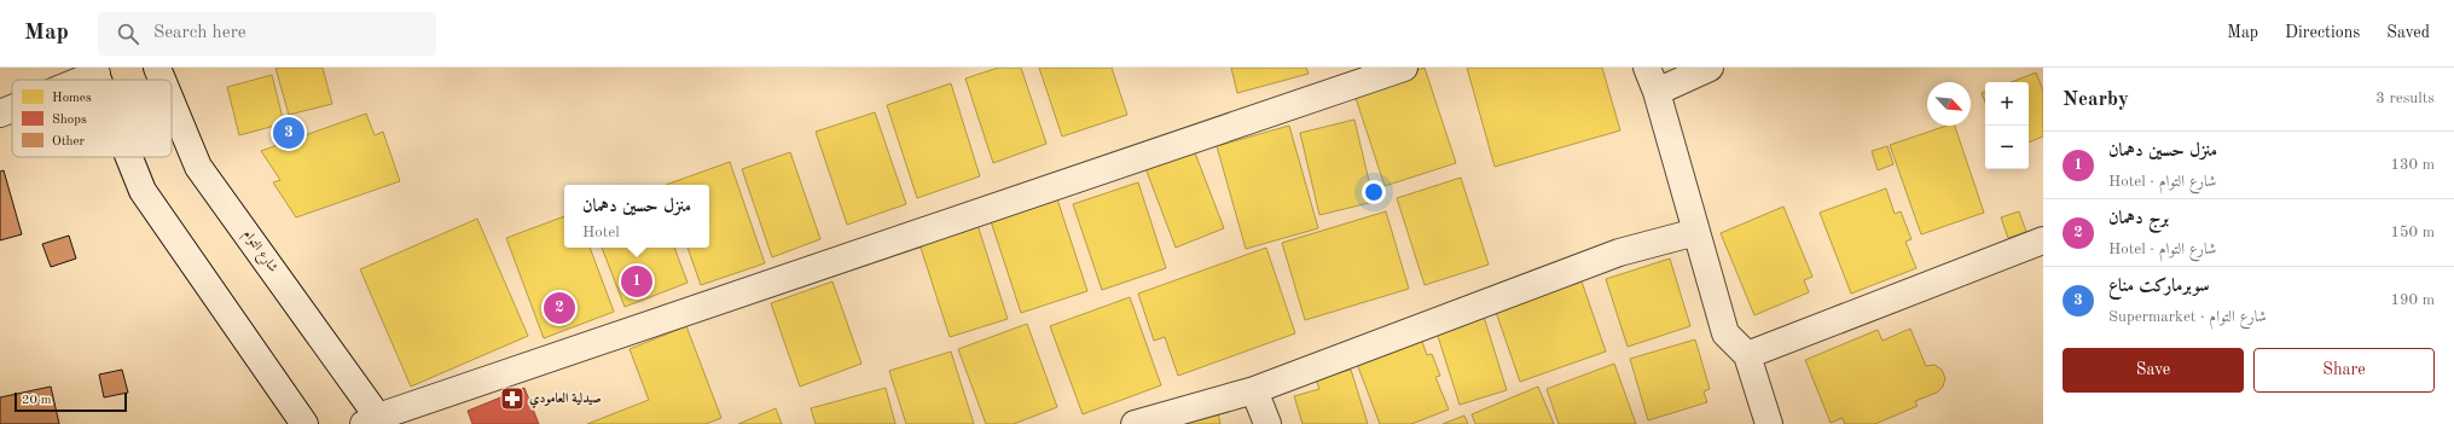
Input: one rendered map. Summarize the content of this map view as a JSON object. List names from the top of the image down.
{
  "streets": {
    "street": ["شارع التوام"]
  },
  "places": {
    "pharmacy": ["صيدلية العامودي"]
  },
  "legend": ["Homes", "Shops", "Other"],
  "scale_bar": "20 m",
  "north": "bottom right",
  "page": {
    "header": "Map",
    "search": "Search here",
    "nav": ["Map", "Directions", "Saved"],
    "heading": ["Nearby", "3 results"],
    "map_buttons": ["+", "−"],
    "pins": ["3", "1", "2"],
    "list": [
      {
        "mark": "1",
        "name": "منزل حسين دهمان",
        "note": "Hotel · شارع التوام",
        "value": "130 m"
      },
      {
        "mark": "2",
        "name": "برج دهمان",
        "note": "Hotel · شارع التوام",
        "value": "150 m"
      },
      {
        "mark": "3",
        "name": "سوبرماركت مناع",
        "note": "Supermarket · شارع التوام",
        "value": "190 m"
      }
    ],
    "popup": ["منزل حسين دهمان", "Hotel"],
    "buttons": ["Save", "Share"],
    "scale": "20 m"
  }
}
